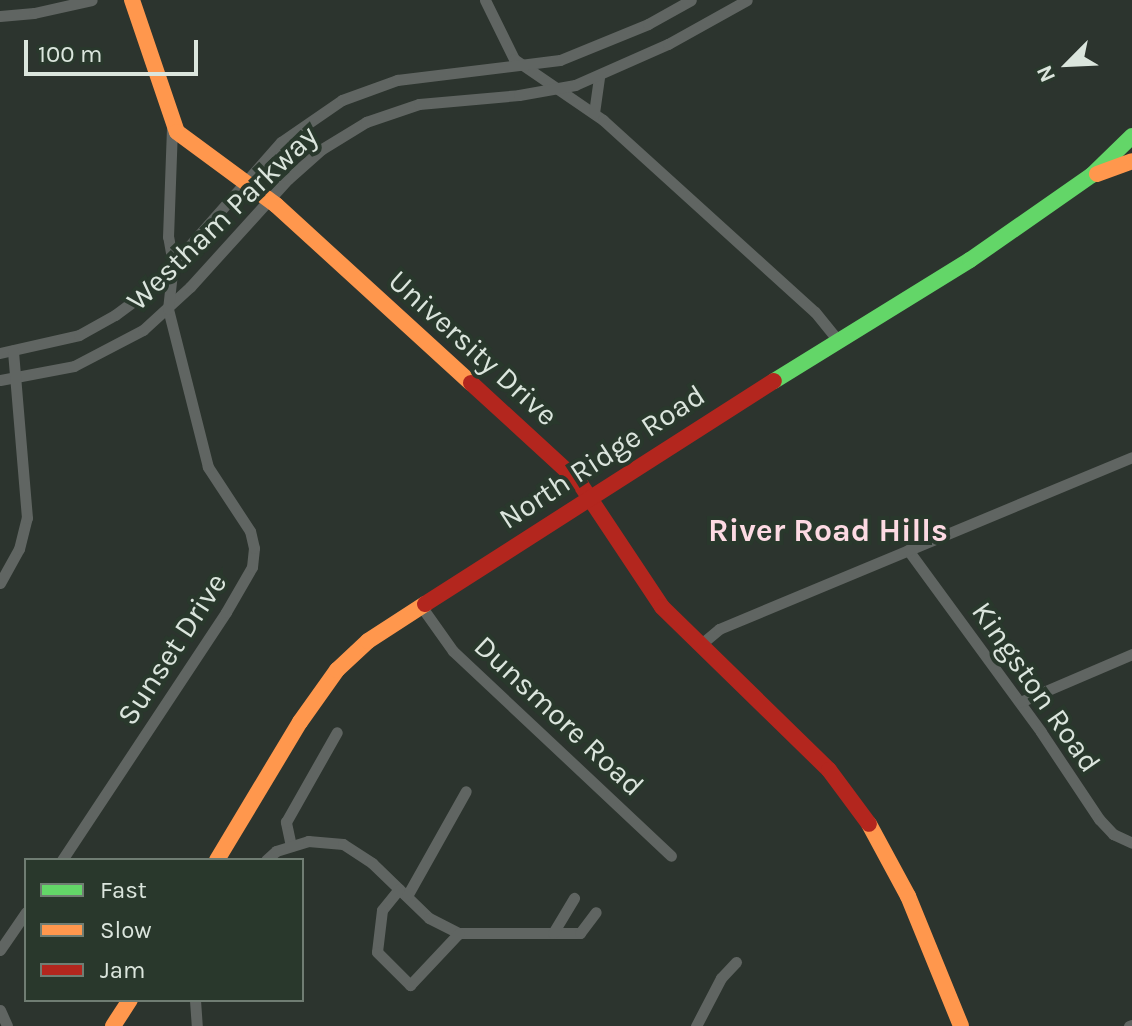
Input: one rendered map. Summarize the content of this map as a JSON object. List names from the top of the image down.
{
  "streets": {
    "street": [
      "Westham Parkway",
      "University Drive",
      "North Ridge Road",
      "Sunset Drive",
      "Kingston Road",
      "Dunsmore Road"
    ]
  },
  "crossings": [
    ["Westham Parkway", "University Drive"],
    ["Westham Parkway", "Sunset Drive"],
    ["University Drive", "North Ridge Road"],
    ["University Drive", "Sunset Drive"],
    ["North Ridge Road", "Dunsmore Road"]
  ],
  "districts": ["River Road Hills"],
  "legend": ["Fast", "Slow", "Jam"],
  "scale_bar": "100 m",
  "north": "bottom left"
}
